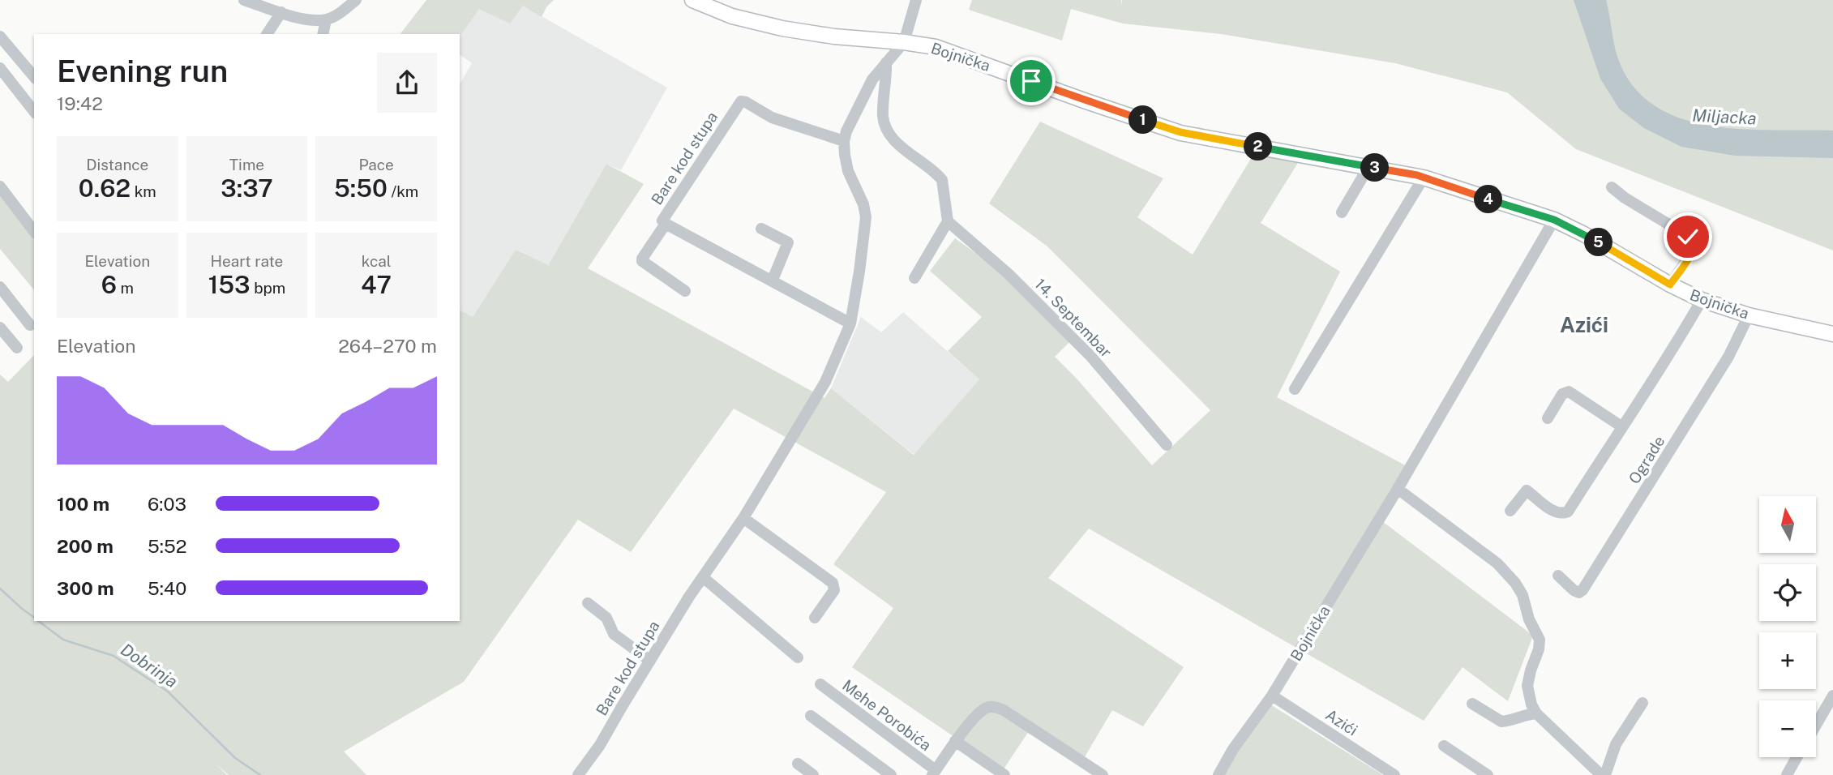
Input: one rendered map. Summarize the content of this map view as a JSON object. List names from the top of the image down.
{
  "streets": {
    "main road": ["Bojnička"],
    "street": [
      "Bare kod stupa",
      "14. Septembar",
      "Ograde",
      "Mehe Porobića",
      "Azići"
    ]
  },
  "crossings": [
    ["Bojnička", "Bare kod stupa"],
    ["Bojnička", "Ograde"],
    ["Bojnička", "Azići"]
  ],
  "districts": ["Azići"],
  "water": ["Miljacka", "Dobrinja"],
  "north": "top",
  "page": {
    "heading": ["Evening run", "19:42"],
    "pins": [
      "1",
      "2",
      "3",
      "4",
      "5"
    ],
    "stats": [
      ["Distance", "0.62 km"],
      ["Time", "3:37"],
      ["Pace", "5:50 /km"],
      ["Elevation", "6 m"],
      ["Heart rate", "153 bpm"],
      ["kcal", "47"]
    ],
    "chart": ["Elevation", "264–270 m"],
    "list": [
      {
        "name": "100 m",
        "note": "6:03"
      },
      {
        "name": "200 m",
        "note": "5:52"
      },
      {
        "name": "300 m",
        "note": "5:40"
      }
    ],
    "map_buttons": ["+", "−"]
  }
}
